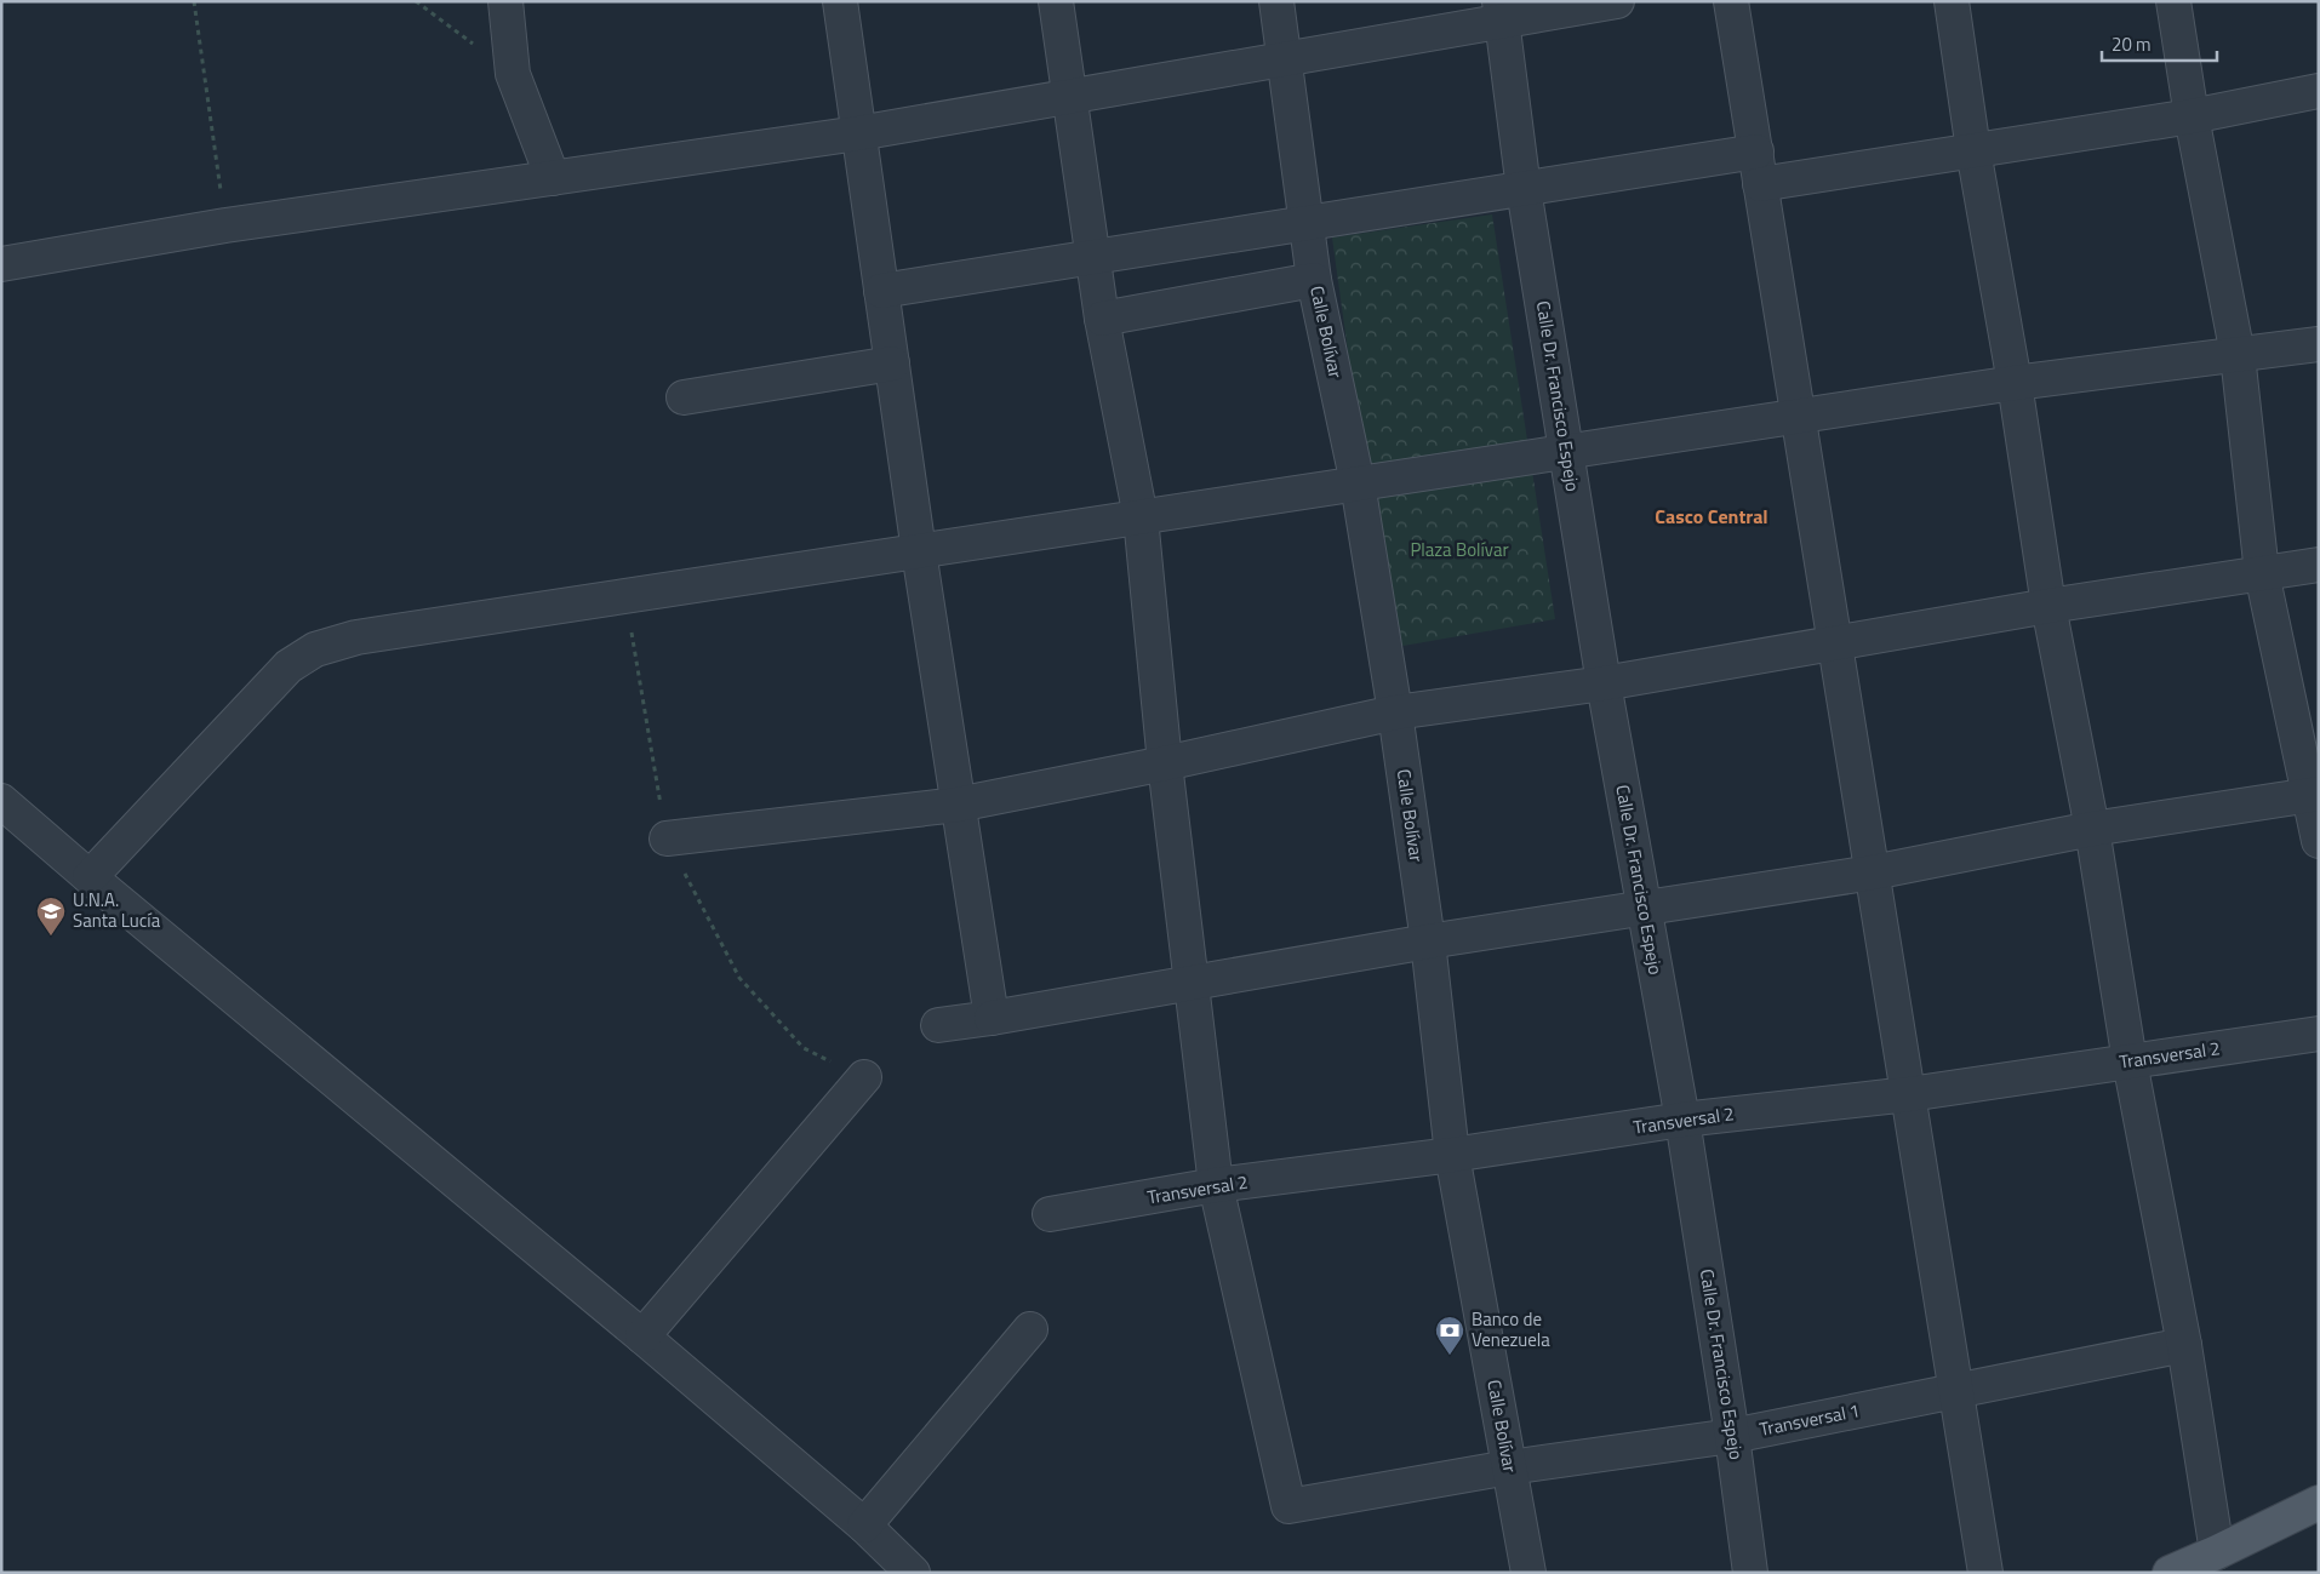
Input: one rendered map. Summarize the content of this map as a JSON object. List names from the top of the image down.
{
  "streets": {
    "street": [
      "Calle Bolívar",
      "Calle Dr. Francisco Espejo",
      "Transversal 2",
      "Transversal 1"
    ]
  },
  "crossings": [
    ["Calle Bolívar", "Transversal 2"],
    ["Calle Bolívar", "Transversal 1"],
    ["Calle Dr. Francisco Espejo", "Transversal 2"],
    ["Calle Dr. Francisco Espejo", "Transversal 1"],
    ["Transversal 2", "Transversal 1"]
  ],
  "districts": ["Casco Central"],
  "parks": ["Plaza Bolívar"],
  "places": {
    "school or university": ["U.N.A. Santa Lucía"],
    "bank": ["Banco de Venezuela"]
  },
  "scale_bar": "20 m"
}
